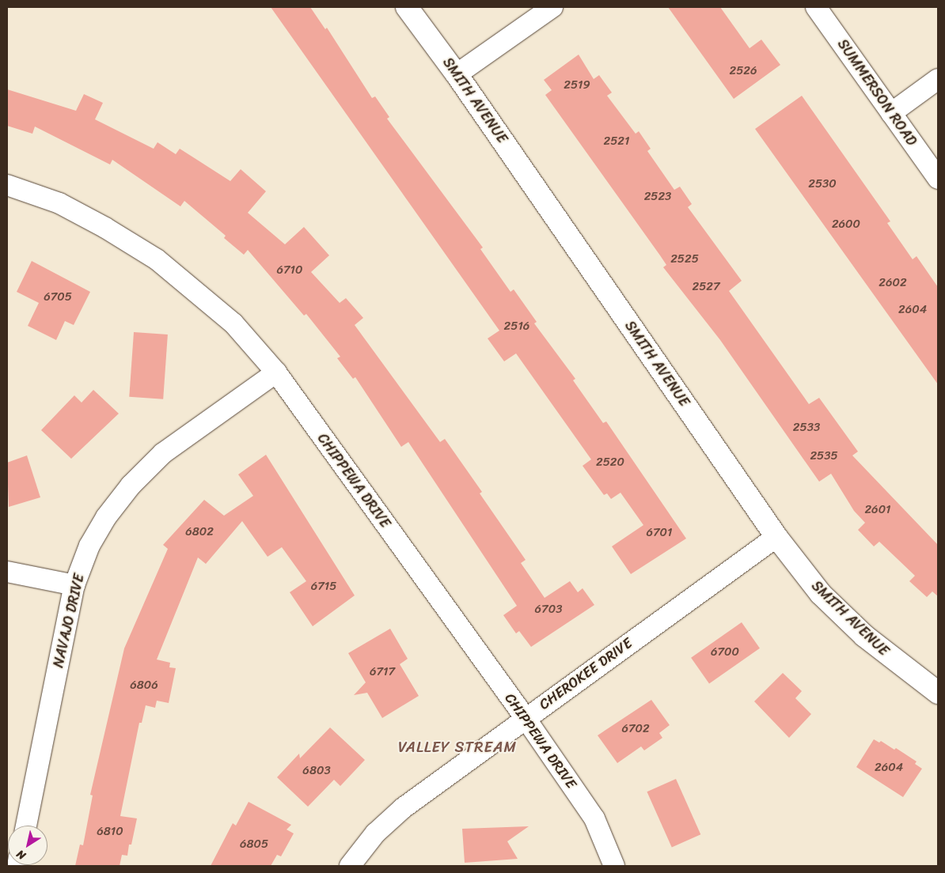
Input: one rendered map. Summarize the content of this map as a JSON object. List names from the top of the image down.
{
  "streets": {
    "main road": ["SMITH AVENUE"],
    "street": [
      "SUMMERSON ROAD",
      "CHIPPEWA DRIVE",
      "NAVAJO DRIVE",
      "CHEROKEE DRIVE"
    ]
  },
  "crossings": [
    ["SMITH AVENUE", "CHEROKEE DRIVE"],
    ["CHIPPEWA DRIVE", "NAVAJO DRIVE"],
    ["CHIPPEWA DRIVE", "CHEROKEE DRIVE"]
  ],
  "districts": ["VALLEY STREAM"],
  "house_numbers": [
    "2526",
    "2519",
    "2521",
    "2530",
    "2523",
    "2600",
    "2525",
    "6710",
    "2602",
    "2527",
    "6705",
    "2604",
    "2516",
    "2533",
    "2535",
    "2520",
    "2601",
    "6802",
    "6701",
    "6715",
    "6703",
    "6700",
    "6717",
    "6806",
    "6702",
    "2604",
    "6803",
    "6810",
    "6805"
  ],
  "north": "bottom left"
}
